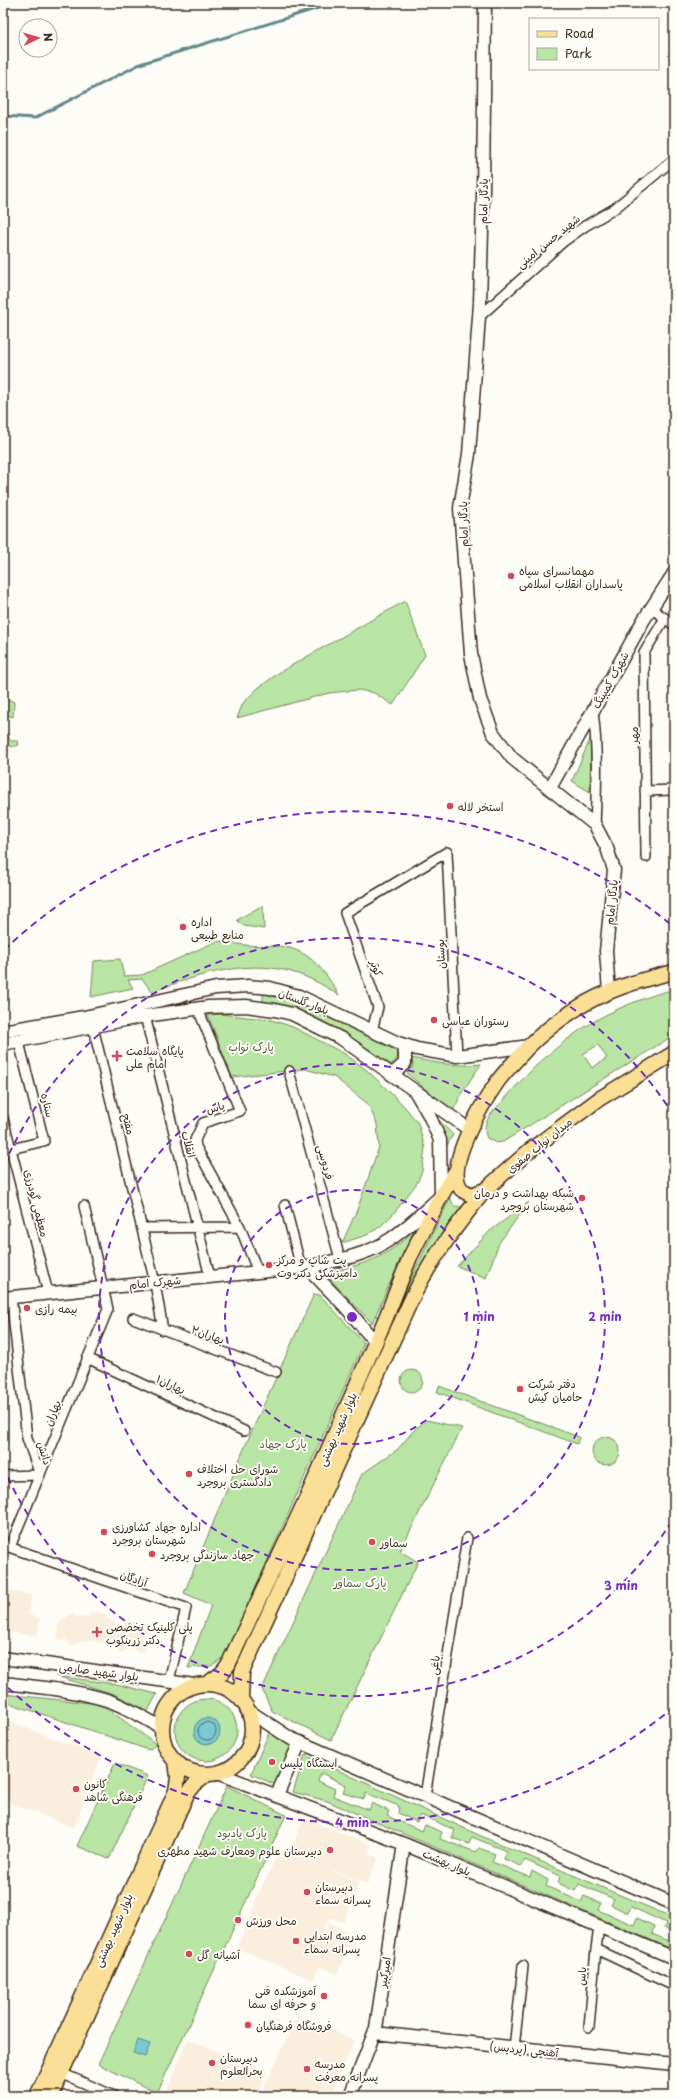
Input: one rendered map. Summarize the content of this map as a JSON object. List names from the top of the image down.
{
  "streets": {
    "main road": [
      "یادگار امام",
      "شهرک کمپینگ",
      "بلوار گلستان",
      "میدان نواب صفوی",
      "شهرک امام",
      "بلوار شهید بهشتی",
      "بلوار شهید صارمی",
      "بلوار بهشت",
      "امیرکبیر",
      "آهنچی (پردیس)"
    ],
    "street": [
      "شهید حسن امینی",
      "مهر",
      "بوستان",
      "کوثر",
      "ستاره",
      "یاس",
      "مفتح",
      "انقلاب",
      "فردوسی",
      "معظمی گودرزی",
      "بهاران۲",
      "بهاران۱",
      "بهاران",
      "دانش",
      "آزادگان",
      "باغی"
    ]
  },
  "crossings": [
    ["یادگار امام", "شهید حسن امینی"],
    ["یادگار امام", "شهرک کمپینگ"],
    ["بوستان", "کوثر"],
    ["بوستان", "بلوار گلستان"],
    ["کوثر", "بلوار گلستان"],
    ["بلوار گلستان", "ستاره"],
    ["بلوار گلستان", "یاس"],
    ["بلوار گلستان", "مفتح"],
    ["بلوار گلستان", "انقلاب"],
    ["ستاره", "معظمی گودرزی"],
    ["یاس", "شهرک امام"],
    ["یاس", "بلوار بهشت"],
    ["مفتح", "شهرک امام"],
    ["مفتح", "بهاران۲"],
    ["انقلاب", "شهرک امام"],
    ["میدان نواب صفوی", "بلوار شهید بهشتی"],
    ["فردوسی", "شهرک امام"],
    ["معظمی گودرزی", "شهرک امام"],
    ["شهرک امام", "بهاران"],
    ["شهرک امام", "بلوار شهید بهشتی"],
    ["شهرک امام", "دانش"],
    ["بهاران۱", "بهاران"],
    ["بهاران", "دانش"],
    ["بهاران", "آزادگان"],
    ["بلوار شهید بهشتی", "بلوار شهید صارمی"],
    ["بلوار شهید بهشتی", "بلوار بهشت"],
    ["آزادگان", "بلوار شهید صارمی"],
    ["بلوار شهید صارمی", "بلوار بهشت"],
    ["بلوار بهشت", "امیرکبیر"],
    ["امیرکبیر", "آهنچی (پردیس)"]
  ],
  "parks": [
    "پارک نواب",
    "پارک جهاد",
    "پارک سماور",
    "پارک یادبود"
  ],
  "places": {
    "other": [
      "مهمانسرای سپاه پاسداران انقلاب اسلامی",
      "استخر لاله",
      "اداره منابع طبیعی",
      "رستوران عباسی",
      "شبکه بهداشت و درمان شهرستان بروجرد",
      "پت شاپ و مرکز دامپزشکی دکتر وت",
      "بیمه رازی",
      "دفتر شرکت حامیان کیش",
      "شورای حل اختلاف دادگستری بروجرد",
      "اداره جهاد کشاورزی شهرستان بروجرد",
      "سماور",
      "جهاد سازندگی بروجرد",
      "ایستگاه پلیس",
      "کانون فرهنگی شاهد",
      "دبیرستان علوم ومعارف شهید مطهری",
      "دبیرستان پسرانه سماء",
      "محل ورزش",
      "مدرسه ابتدایی پسرانه سماء",
      "آشیانه گل",
      "آموزشکده فنی و حرفه ای سما",
      "فروشگاه فرهنگیان",
      "دبیرستان بحرالعلوم",
      "مدرسه پسرانه معرفت"
    ],
    "health": ["پایگاه سلامت امام علی", "پلی کلینیک تخصصی دکتر زرینکوب"]
  },
  "legend": ["Road", "Park"],
  "north": "right",
  "rings": [
    "1 min",
    "2 min",
    "3 min",
    "4 min"
  ]
}
